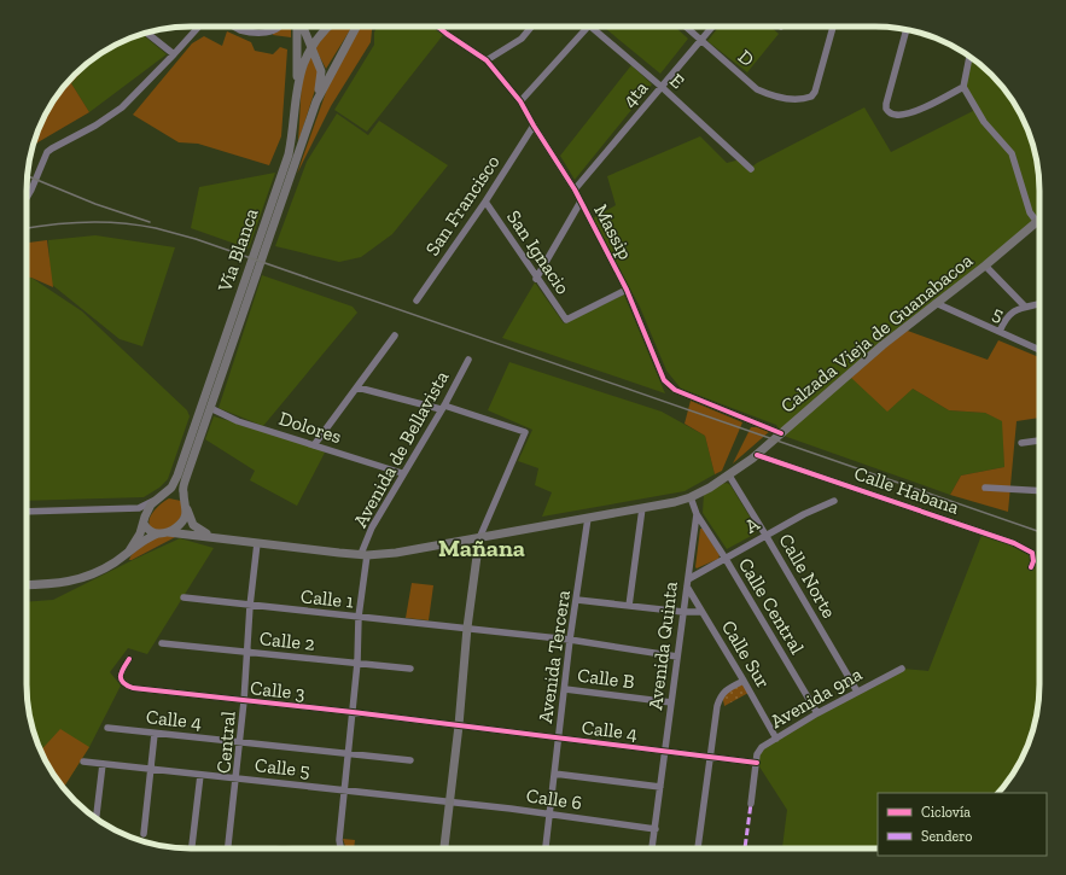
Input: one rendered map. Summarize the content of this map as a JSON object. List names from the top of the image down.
{
  "streets": {
    "main road": ["Vía Blanca", "Calzada Vieja de Guanabacoa"],
    "street": [
      "D",
      "E",
      "4ta",
      "San Francisco",
      "Massip",
      "San Ignacio",
      "5",
      "Dolores",
      "Avenida de Bellavista",
      "Calle Habana",
      "A",
      "Calle Norte",
      "Calle 1",
      "Calle Central",
      "Calle 2",
      "Avenida Quinta",
      "Calle Sur",
      "Avenida Tercera",
      "Calle B",
      "Calle 3",
      "Avenida 9na",
      "Calle 4",
      "Central",
      "Calle 5",
      "Calle 6"
    ]
  },
  "crossings": [
    ["D", "4ta"],
    ["E", "4ta"],
    ["4ta", "Massip"],
    ["San Francisco", "Massip"],
    ["San Francisco", "San Ignacio"],
    ["Massip", "San Ignacio"],
    ["Massip", "Calzada Vieja de Guanabacoa"],
    ["Vía Blanca", "Calzada Vieja de Guanabacoa"],
    ["Vía Blanca", "Dolores"],
    ["5", "Calzada Vieja de Guanabacoa"],
    ["Calzada Vieja de Guanabacoa", "Avenida de Bellavista"],
    ["Calzada Vieja de Guanabacoa", "Calle Habana"],
    ["Calzada Vieja de Guanabacoa", "Calle Norte"],
    ["Calzada Vieja de Guanabacoa", "Avenida Quinta"],
    ["Calzada Vieja de Guanabacoa", "Avenida Tercera"],
    ["Calzada Vieja de Guanabacoa", "Central"],
    ["Dolores", "Avenida de Bellavista"],
    ["Avenida de Bellavista", "Calle 1"],
    ["Avenida de Bellavista", "Calle 2"],
    ["Avenida de Bellavista", "Calle 3"],
    ["Avenida de Bellavista", "Calle 4"],
    ["Avenida de Bellavista", "Calle 5"],
    ["A", "Calle Norte"],
    ["A", "Calle Central"],
    ["A", "Avenida Quinta"],
    ["A", "Calle Sur"],
    ["Calle Norte", "Avenida 9na"],
    ["Calle 1", "Central"],
    ["Calle Central", "Avenida Quinta"],
    ["Calle Central", "Avenida 9na"],
    ["Calle 2", "Central"],
    ["Avenida Quinta", "Calle Sur"],
    ["Avenida Quinta", "Calle B"],
    ["Avenida Quinta", "Calle 4"],
    ["Avenida Quinta", "Calle 6"],
    ["Calle Sur", "Avenida 9na"],
    ["Avenida Tercera", "Calle B"],
    ["Avenida Tercera", "Calle 4"],
    ["Avenida Tercera", "Calle 6"],
    ["Calle 3", "Calle 4"],
    ["Calle 3", "Central"],
    ["Avenida 9na", "Calle 4"],
    ["Calle 4", "Central"],
    ["Central", "Calle 5"],
    ["Calle 5", "Calle 6"]
  ],
  "districts": ["Mañana"],
  "legend": ["Ciclovía", "Sendero"]
}
